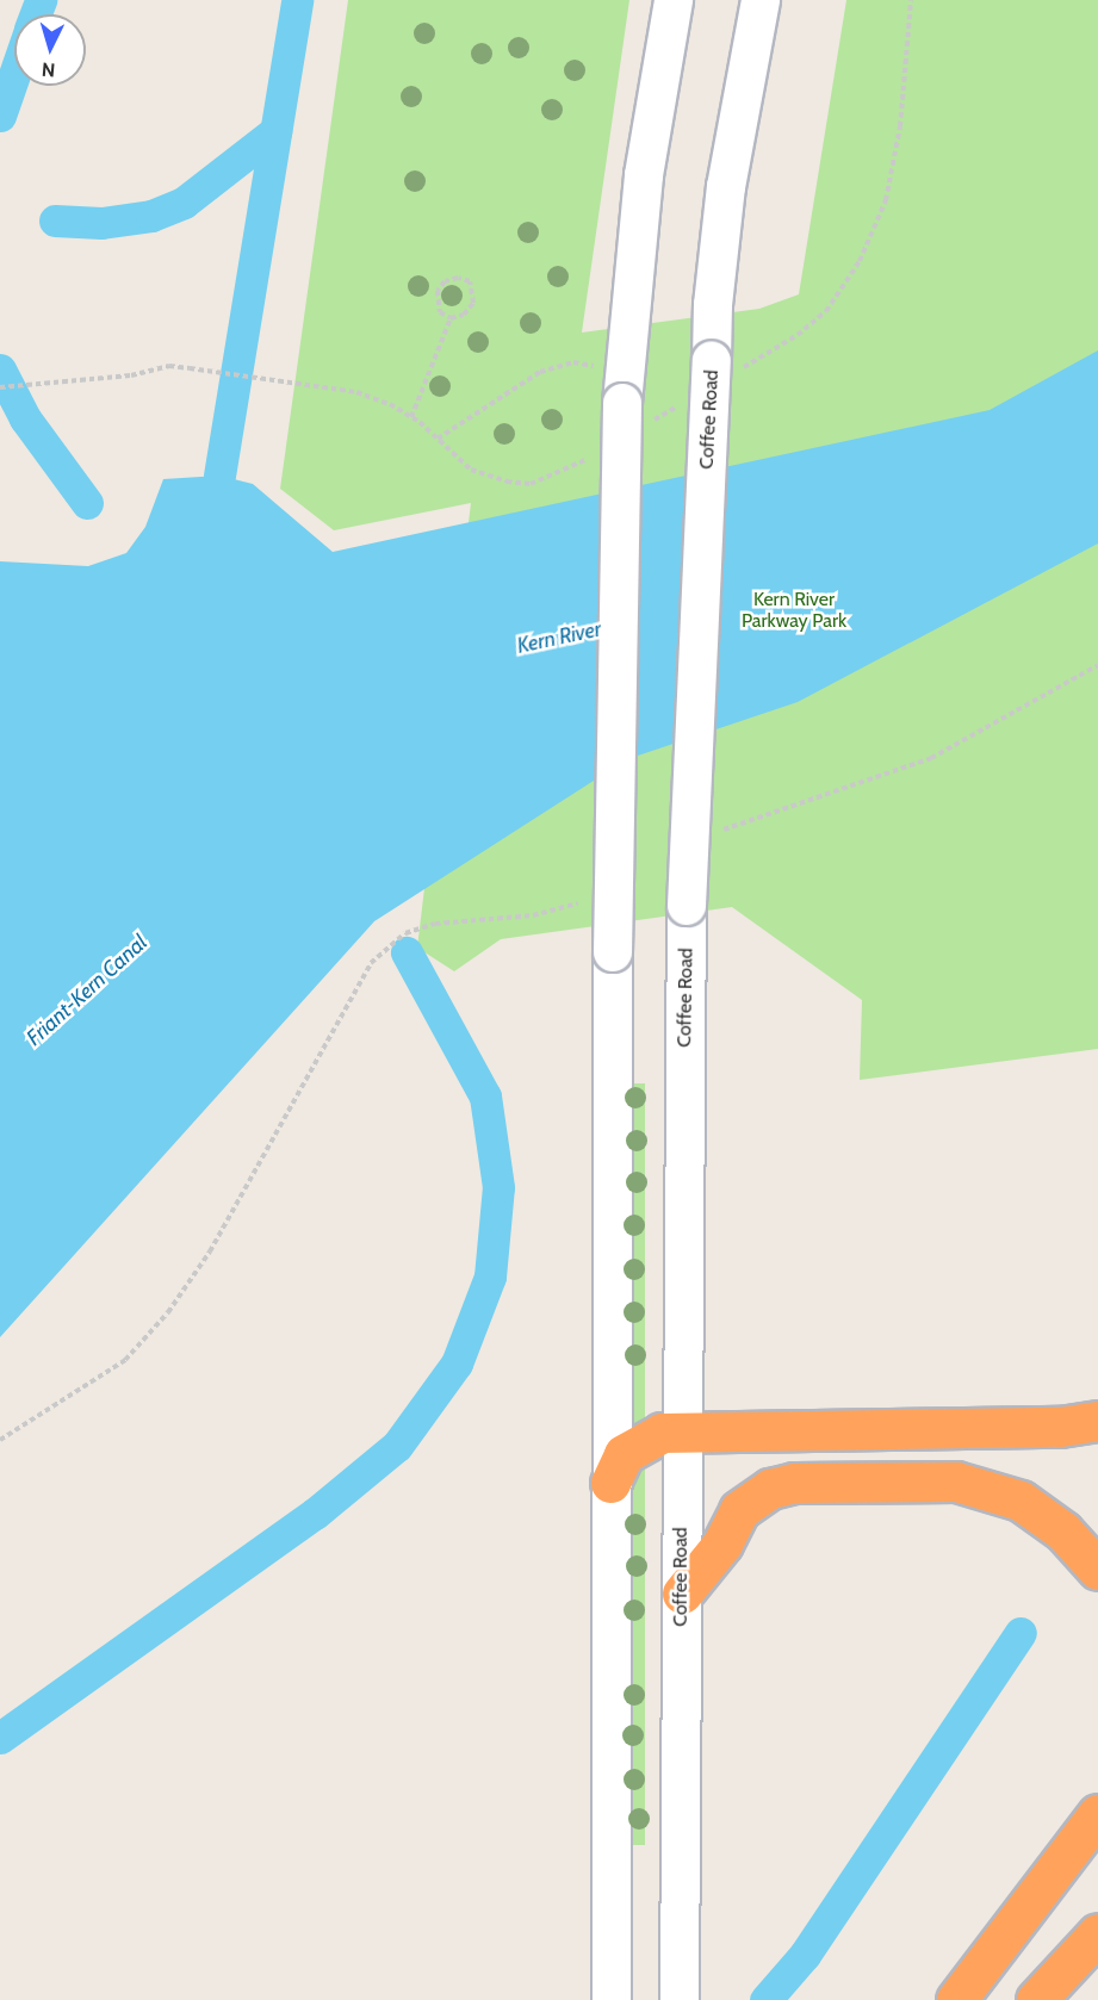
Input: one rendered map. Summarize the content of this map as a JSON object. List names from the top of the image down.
{
  "streets": {
    "main road": ["Coffee Road"]
  },
  "water": ["Kern River", "Friant-Kern Canal"],
  "parks": ["Kern River Parkway Park"],
  "north": "bottom"
}
